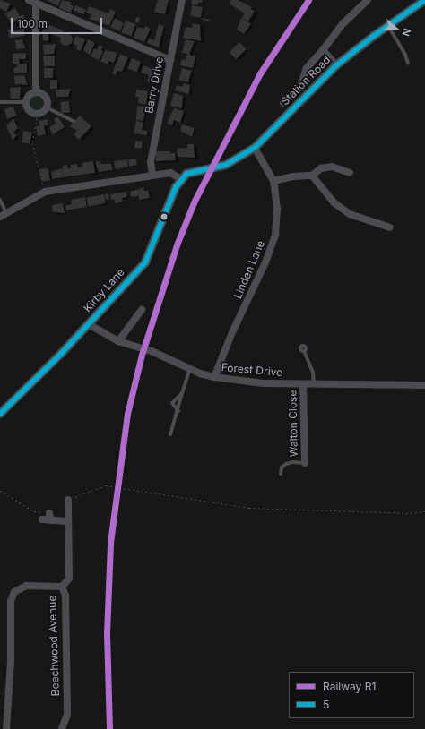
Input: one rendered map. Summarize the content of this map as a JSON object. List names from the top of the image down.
{
  "streets": {
    "street": [
      "Station Road",
      "Barry Drive",
      "Linden Lane",
      "Kirby Lane",
      "Forest Drive",
      "Walton Close",
      "Beechwood Avenue"
    ]
  },
  "crossings": [
    ["Station Road", "Linden Lane"],
    ["Station Road", "Kirby Lane"],
    ["Linden Lane", "Forest Drive"],
    ["Kirby Lane", "Forest Drive"],
    ["Forest Drive", "Walton Close"]
  ],
  "lines": ["rail line R1", "transit line 5"],
  "legend": ["Railway R1", "5"],
  "scale_bar": "100 m",
  "north": "right"
}
